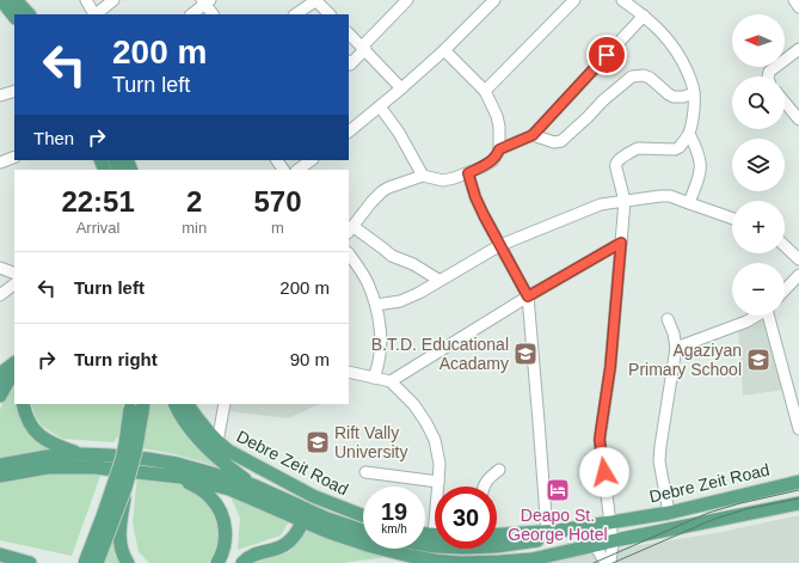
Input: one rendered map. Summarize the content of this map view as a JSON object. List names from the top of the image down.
{
  "streets": {
    "main road": ["Debre Zeit Road"]
  },
  "places": {
    "school or university": ["B.T.D. Educational Acadamy", "Agaziyan Primary School", "Rift Vally University"],
    "hotel": ["Deapo St. George Hotel"]
  },
  "north": "left",
  "page": {
    "map_buttons": ["+", "−"],
    "turn": ["200 m", "Turn left"],
    "then": "Then",
    "eta": [
      "22:51",
      "Arrival",
      "2",
      "min",
      "570",
      "m"
    ],
    "list": [
      {
        "name": "Turn left",
        "value": "200 m"
      },
      {
        "name": "Turn right",
        "value": "90 m"
      }
    ],
    "speed": "19 km/h",
    "limit": "30"
  }
}
